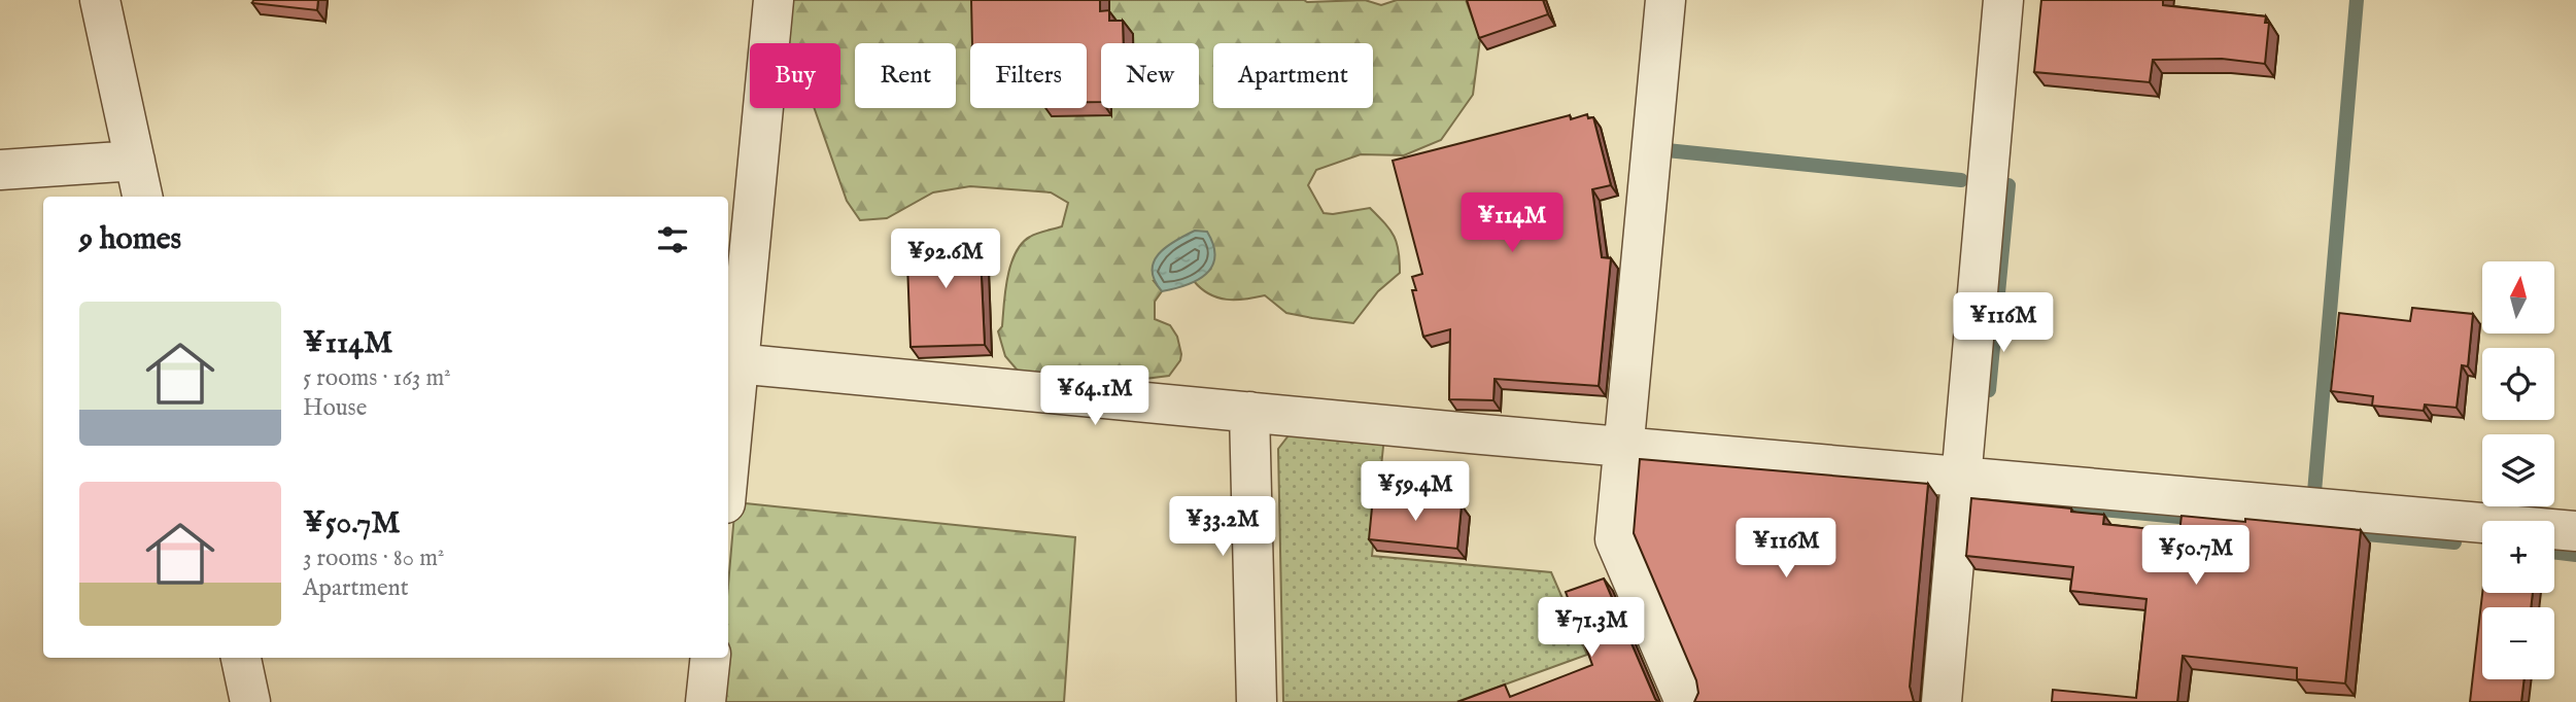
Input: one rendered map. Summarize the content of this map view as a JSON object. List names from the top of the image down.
{
  "north": "top",
  "page": {
    "chip": [
      "Buy",
      "Rent",
      "Filters",
      "New",
      "Apartment"
    ],
    "price": [
      "¥114M",
      "¥92.6M",
      "¥116M",
      "¥64.1M",
      "¥59.4M",
      "¥33.2M",
      "¥116M",
      "¥50.7M",
      "¥71.3M"
    ],
    "heading": "9 homes",
    "map_buttons": ["+", "−"],
    "list": [
      {
        "name": "¥114M",
        "note": "5 rooms · 163 m² · House"
      },
      {
        "name": "¥50.7M",
        "note": "3 rooms · 80 m² · Apartment"
      }
    ]
  }
}
